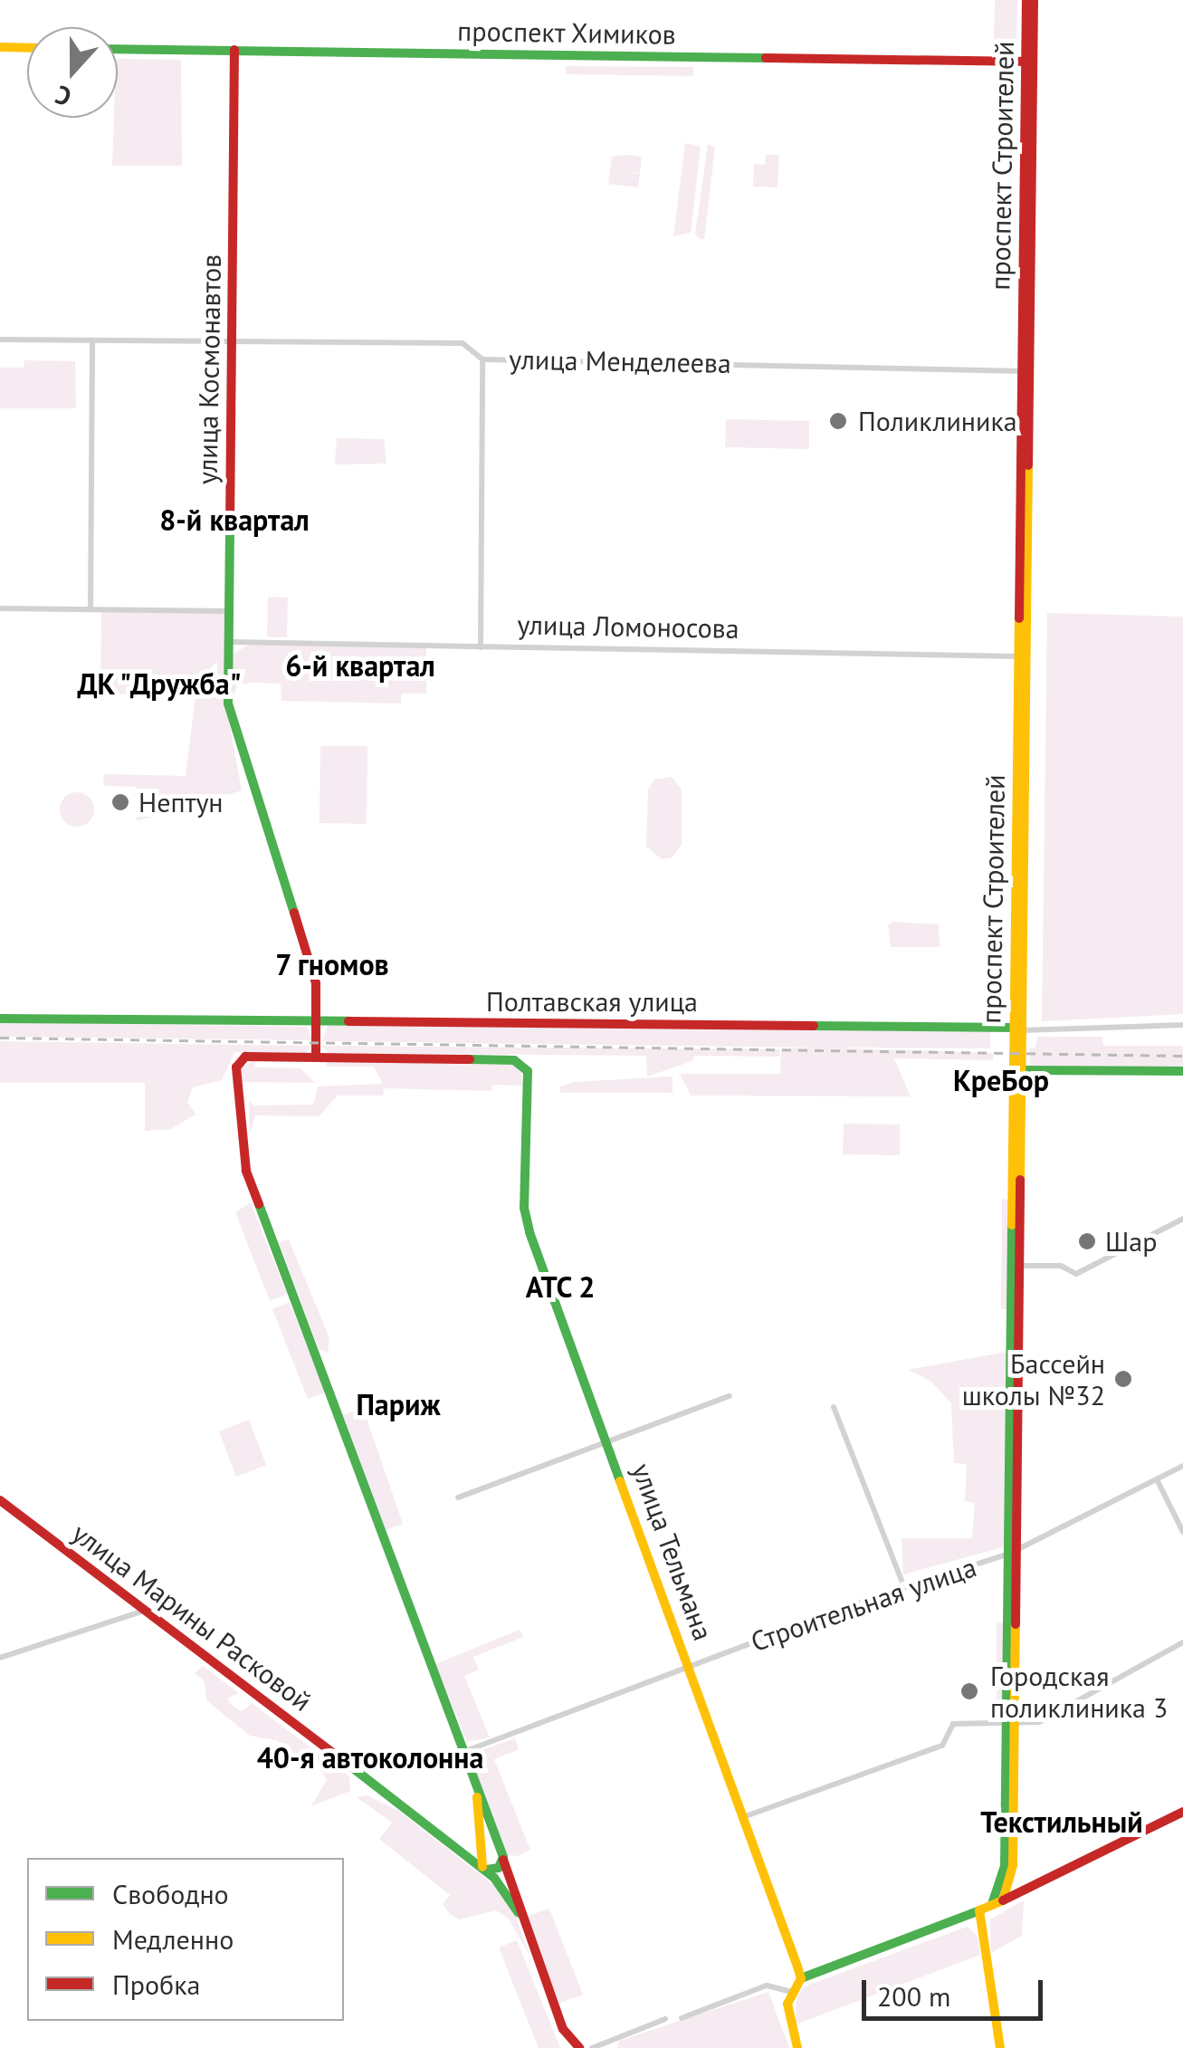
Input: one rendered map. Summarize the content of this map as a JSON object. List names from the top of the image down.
{
  "streets": {
    "street": [
      "проспект Химиков",
      "проспект Строителей",
      "улица Менделеева",
      "улица Космонавтов",
      "улица Ломоносова",
      "Полтавская улица",
      "улица Тельмана",
      "Строительная улица",
      "улица Марины Расковой"
    ]
  },
  "crossings": [
    ["проспект Химиков", "проспект Строителей"],
    ["проспект Химиков", "улица Космонавтов"],
    ["проспект Строителей", "улица Менделеева"],
    ["проспект Строителей", "улица Ломоносова"],
    ["проспект Строителей", "Полтавская улица"],
    ["проспект Строителей", "Строительная улица"],
    ["улица Менделеева", "улица Космонавтов"],
    ["улица Космонавтов", "улица Ломоносова"],
    ["улица Космонавтов", "Полтавская улица"],
    ["улица Космонавтов", "улица Тельмана"],
    ["улица Тельмана", "Строительная улица"]
  ],
  "districts": [
    "8-й квартал",
    "6-й квартал",
    "ДК \"Дружба\"",
    "7 гномов",
    "КреБор",
    "АТС 2",
    "Париж",
    "40-я автоколонна",
    "Текстильный"
  ],
  "places": [
    "Поликлиника",
    "Нептун",
    "Шар",
    "Бассейн школы №32",
    "Городская поликлиника 3"
  ],
  "legend": ["Свободно", "Медленно", "Пробка"],
  "scale_bar": "200 m",
  "north": "bottom"
}
